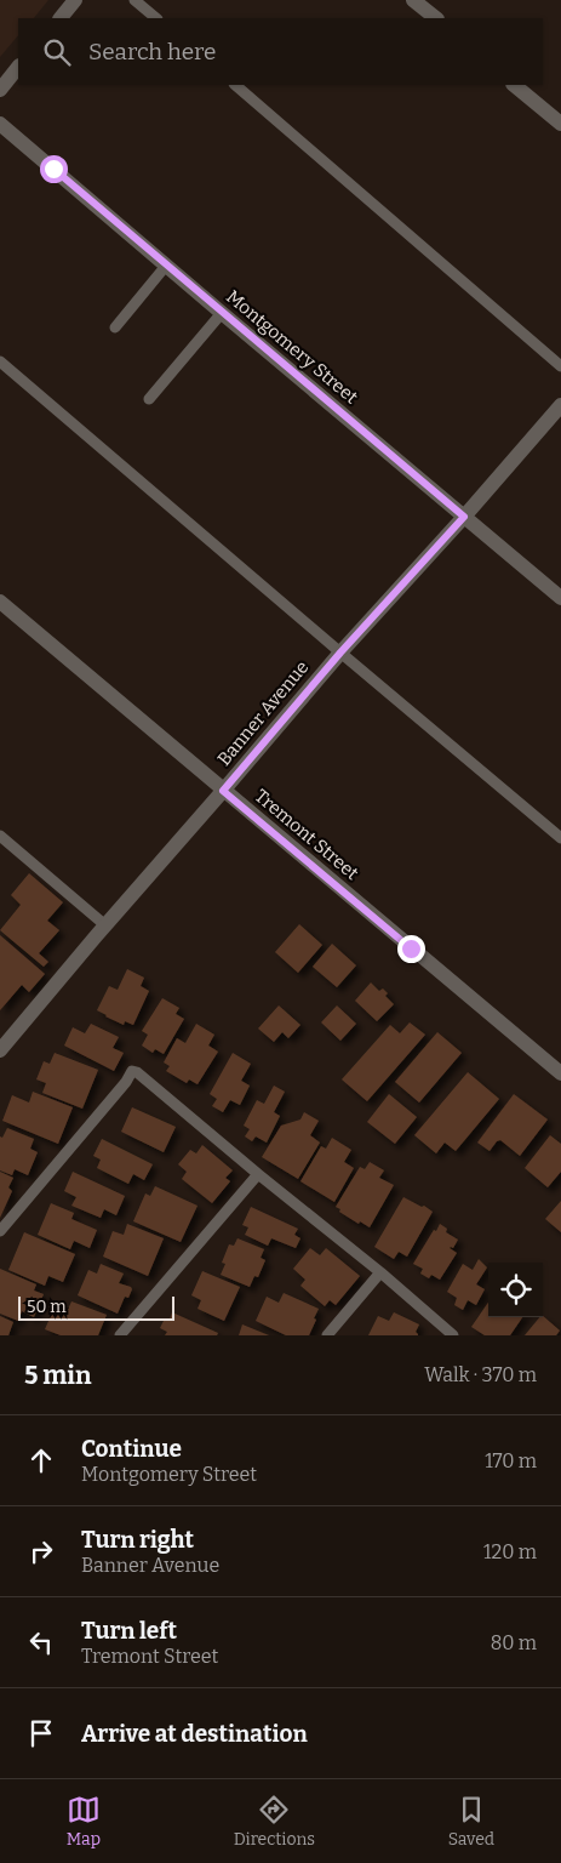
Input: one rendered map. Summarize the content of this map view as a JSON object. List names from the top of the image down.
{
  "streets": {
    "street": ["Montgomery Street", "Banner Avenue", "Tremont Street"]
  },
  "crossings": [
    ["Montgomery Street", "Banner Avenue"],
    ["Banner Avenue", "Tremont Street"]
  ],
  "scale_bar": "50 m",
  "page": {
    "search": "Search here",
    "scale": "50 m",
    "heading": ["5 min", "Walk · 370 m"],
    "list": [
      ["Continue", "Montgomery Street", "170 m"],
      ["Turn right", "Banner Avenue", "120 m"],
      ["Turn left", "Tremont Street", "80 m"],
      "Arrive at destination"
    ],
    "nav": ["Map", "Directions", "Saved"]
  }
}
